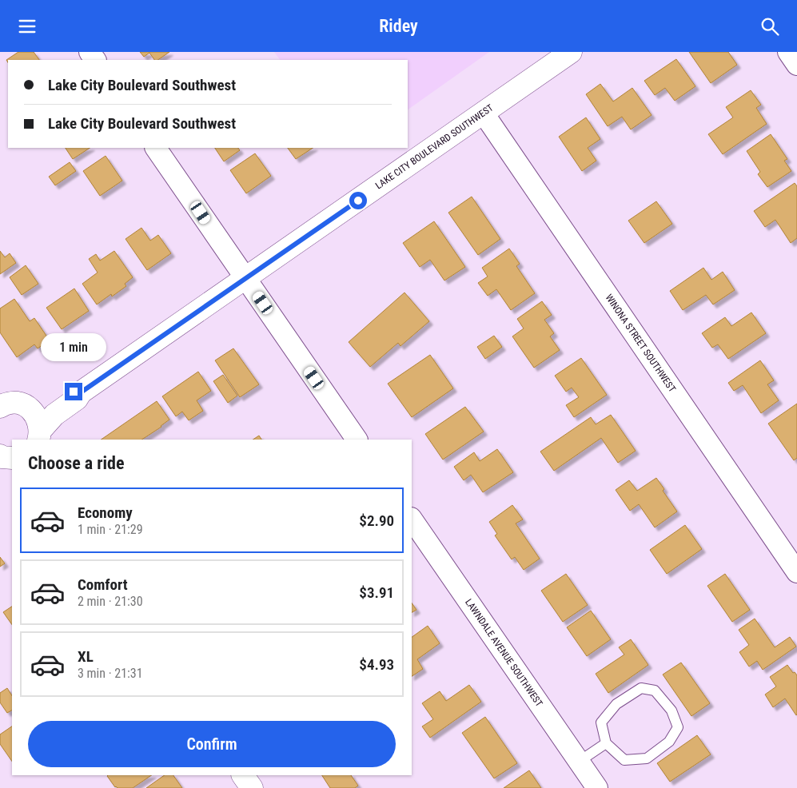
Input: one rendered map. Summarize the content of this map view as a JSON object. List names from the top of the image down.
{
  "streets": {
    "street": ["LAKE CITY BOULEVARD SOUTHWEST", "WINONA STREET SOUTHWEST", "LAWNDALE AVENUE SOUTHWEST"]
  },
  "crossings": [
    ["LAKE CITY BOULEVARD SOUTHWEST", "WINONA STREET SOUTHWEST"]
  ],
  "page": {
    "header": "Ridey",
    "banner": ["Lake City Boulevard Southwest", "Lake City Boulevard Southwest"],
    "bubble": "1 min",
    "heading": "Choose a ride",
    "list": [
      {
        "name": "Economy",
        "note": "1 min · 21:29",
        "value": "$2.90"
      },
      {
        "name": "Comfort",
        "note": "2 min · 21:30",
        "value": "$3.91"
      },
      {
        "name": "XL",
        "note": "3 min · 21:31",
        "value": "$4.93"
      }
    ],
    "buttons": "Confirm"
  }
}
